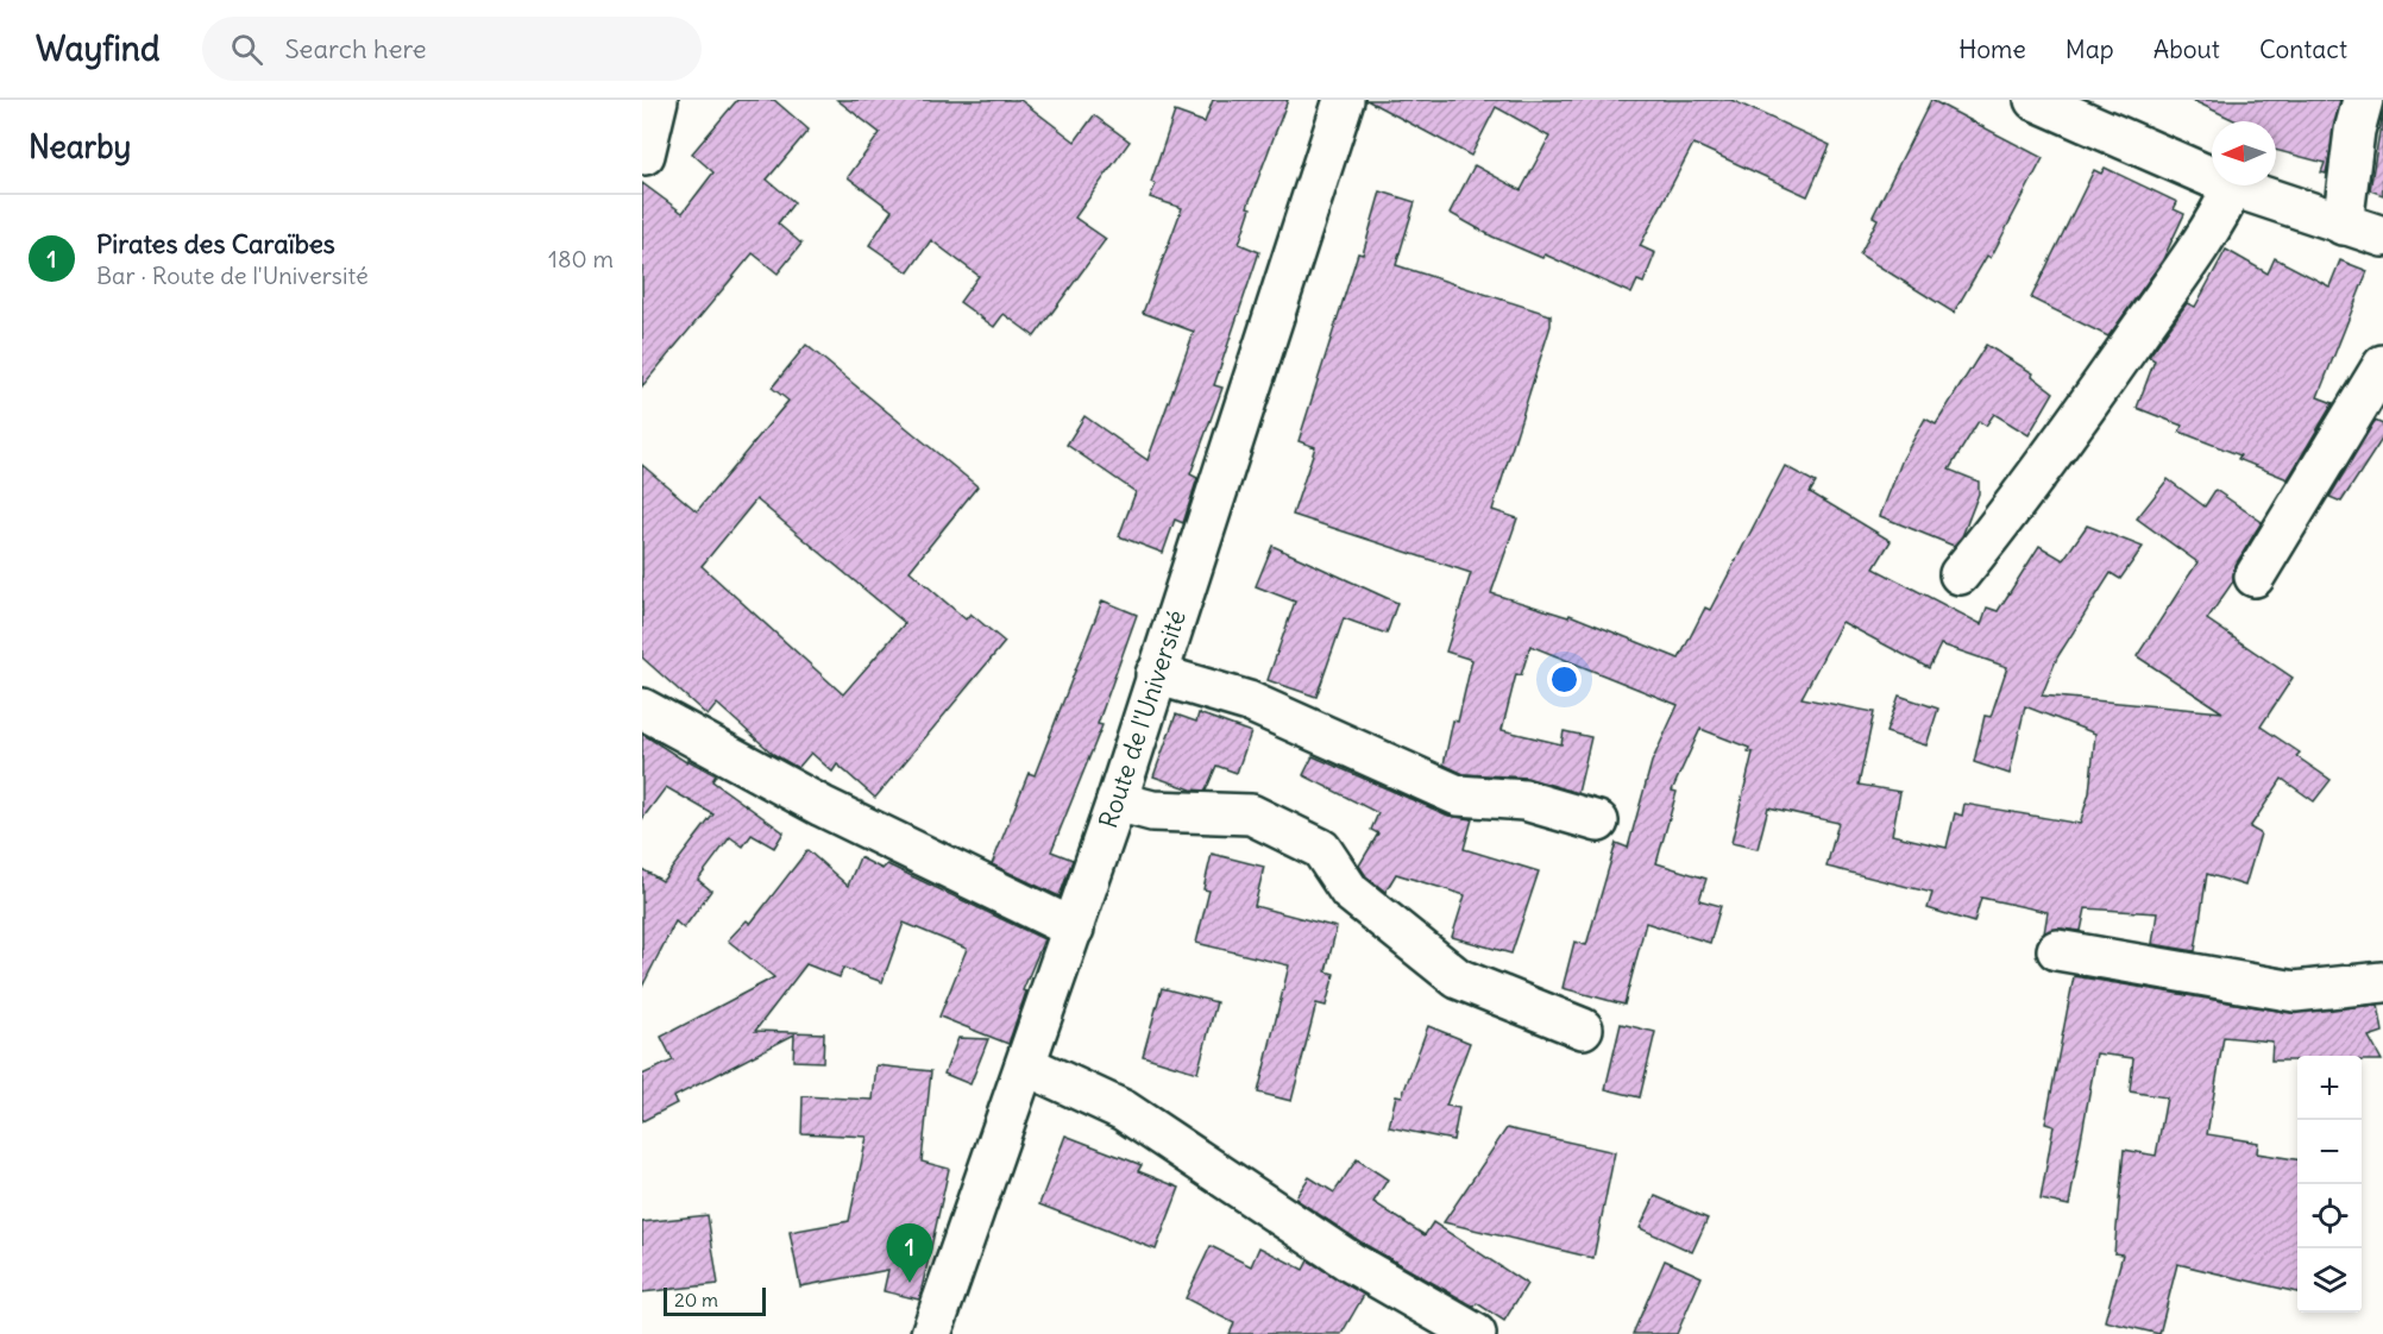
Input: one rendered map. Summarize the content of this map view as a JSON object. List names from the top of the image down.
{
  "streets": {
    "street": ["Route de l'Université"]
  },
  "scale_bar": "20 m",
  "north": "left",
  "page": {
    "header": "Wayfind",
    "search": "Search here",
    "nav": [
      "Home",
      "Map",
      "About",
      "Contact"
    ],
    "heading": "Nearby",
    "list": [
      {
        "mark": "1",
        "name": "Pirates des Caraïbes",
        "note": "Bar · Route de l'Université",
        "value": "180 m"
      }
    ],
    "map_buttons": ["+", "−"],
    "pins": "1",
    "scale": "20 m"
  }
}
